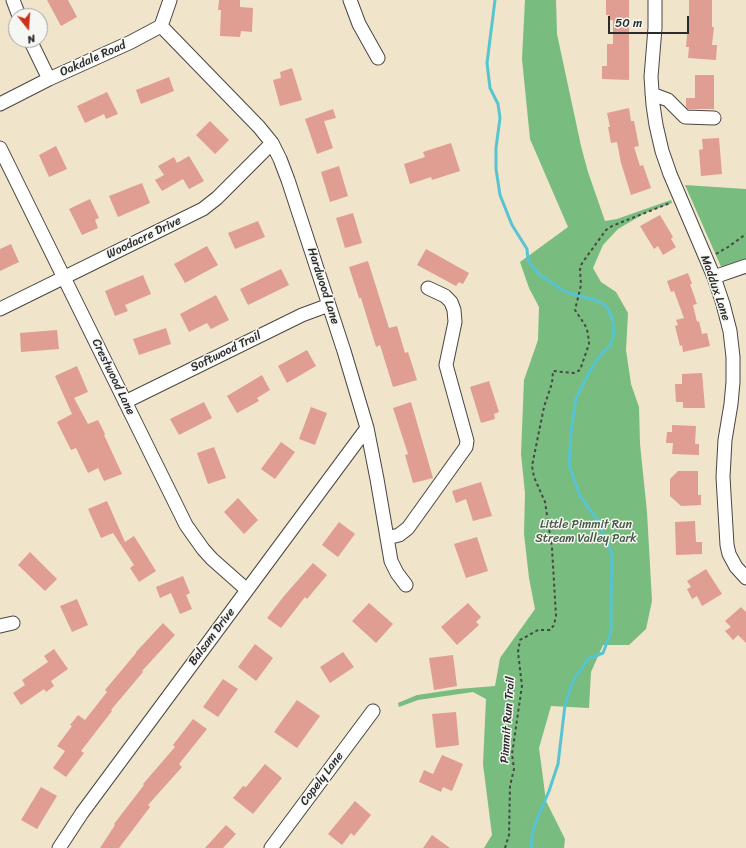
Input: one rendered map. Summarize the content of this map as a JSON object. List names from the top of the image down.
{
  "streets": {
    "street": [
      "Oakdale Road",
      "Woodacre Drive",
      "Hardwood Lane",
      "Maddux Lane",
      "Softwood Trail",
      "Crestwood Lane",
      "Balsam Drive",
      "Copely Lane"
    ],
    "path": ["Pimmit Run Trail"]
  },
  "crossings": [
    ["Oakdale Road", "Hardwood Lane"],
    ["Woodacre Drive", "Hardwood Lane"],
    ["Woodacre Drive", "Crestwood Lane"],
    ["Hardwood Lane", "Softwood Trail"],
    ["Hardwood Lane", "Balsam Drive"],
    ["Maddux Lane", "Pimmit Run Trail"],
    ["Softwood Trail", "Crestwood Lane"],
    ["Crestwood Lane", "Balsam Drive"]
  ],
  "parks": ["Little Pimmit Run Stream Valley Park"],
  "scale_bar": "50 m",
  "north": "bottom"
}
